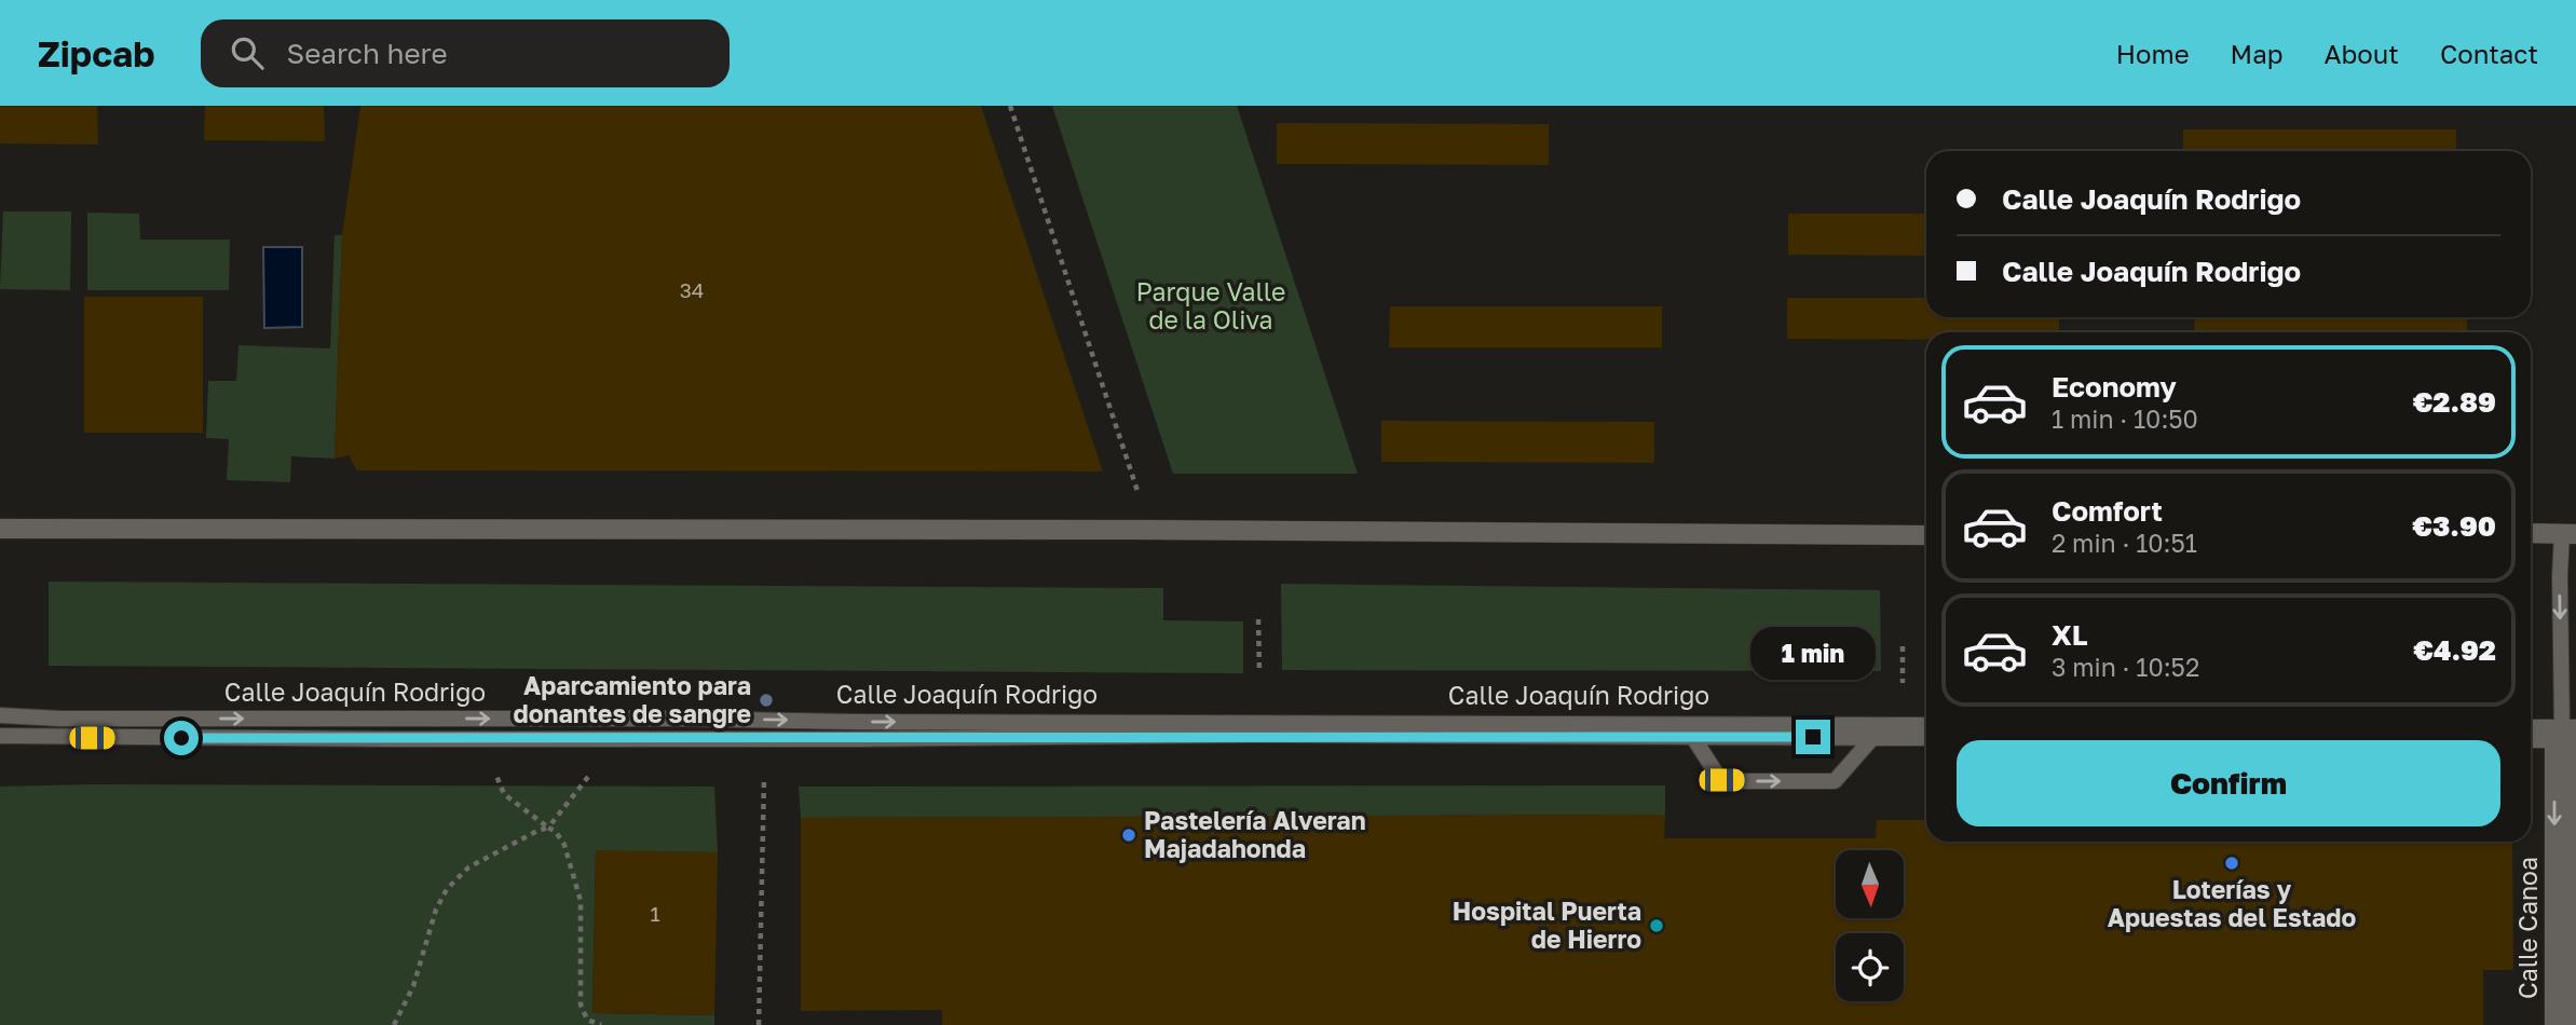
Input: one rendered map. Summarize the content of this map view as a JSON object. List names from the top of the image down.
{
  "streets": {
    "street": ["Calle Canoa"],
    "lane": ["Calle Joaquín Rodrigo"]
  },
  "parks": ["Parque Valle de la Oliva"],
  "places": [
    "Aparcamiento para donantes de sangre",
    "Pastelería Alveran Majadahonda",
    "Loterías y Apuestas del Estado",
    "Hospital Puerta de Hierro"
  ],
  "house_numbers": ["34", "1"],
  "north": "bottom",
  "page": {
    "header": "Zipcab",
    "search": "Search here",
    "nav": [
      "Home",
      "Map",
      "About",
      "Contact"
    ],
    "banner": ["Calle Joaquín Rodrigo", "Calle Joaquín Rodrigo"],
    "list": [
      {
        "name": "Economy",
        "note": "1 min · 10:50",
        "value": "€2.89"
      },
      {
        "name": "Comfort",
        "note": "2 min · 10:51",
        "value": "€3.90"
      },
      {
        "name": "XL",
        "note": "3 min · 10:52",
        "value": "€4.92"
      }
    ],
    "bubble": "1 min",
    "buttons": "Confirm"
  }
}
